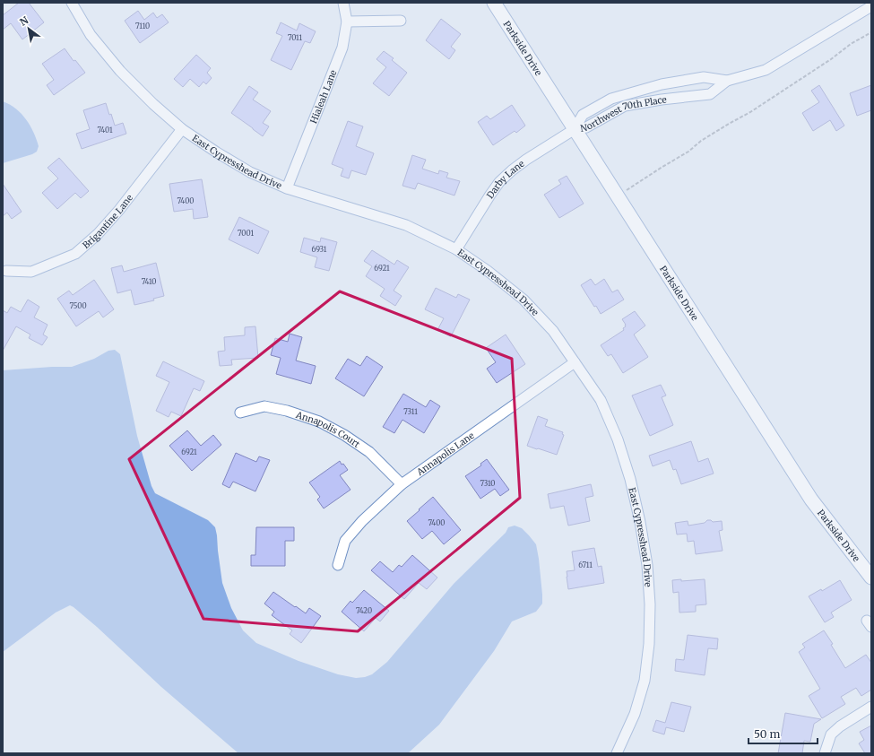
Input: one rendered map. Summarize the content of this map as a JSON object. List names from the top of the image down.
{
  "streets": {
    "street": [
      "Parkside Drive",
      "Hialeah Lane",
      "Northwest 70th Place",
      "East Cypresshead Drive",
      "Darby Lane",
      "Brigantine Lane",
      "Annapolis Court",
      "Annapolis Lane"
    ]
  },
  "crossings": [
    ["Parkside Drive", "Northwest 70th Place"],
    ["Parkside Drive", "Darby Lane"],
    ["Hialeah Lane", "East Cypresshead Drive"],
    ["Northwest 70th Place", "Darby Lane"],
    ["East Cypresshead Drive", "Darby Lane"],
    ["East Cypresshead Drive", "Brigantine Lane"],
    ["East Cypresshead Drive", "Annapolis Lane"],
    ["Annapolis Court", "Annapolis Lane"]
  ],
  "house_numbers": [
    "7110",
    "7011",
    "7401",
    "7400",
    "7001",
    "6931",
    "6921",
    "7410",
    "7500",
    "7311",
    "6921",
    "7310",
    "7400",
    "6711",
    "7420"
  ],
  "scale_bar": "50 m",
  "north": "top left"
}
